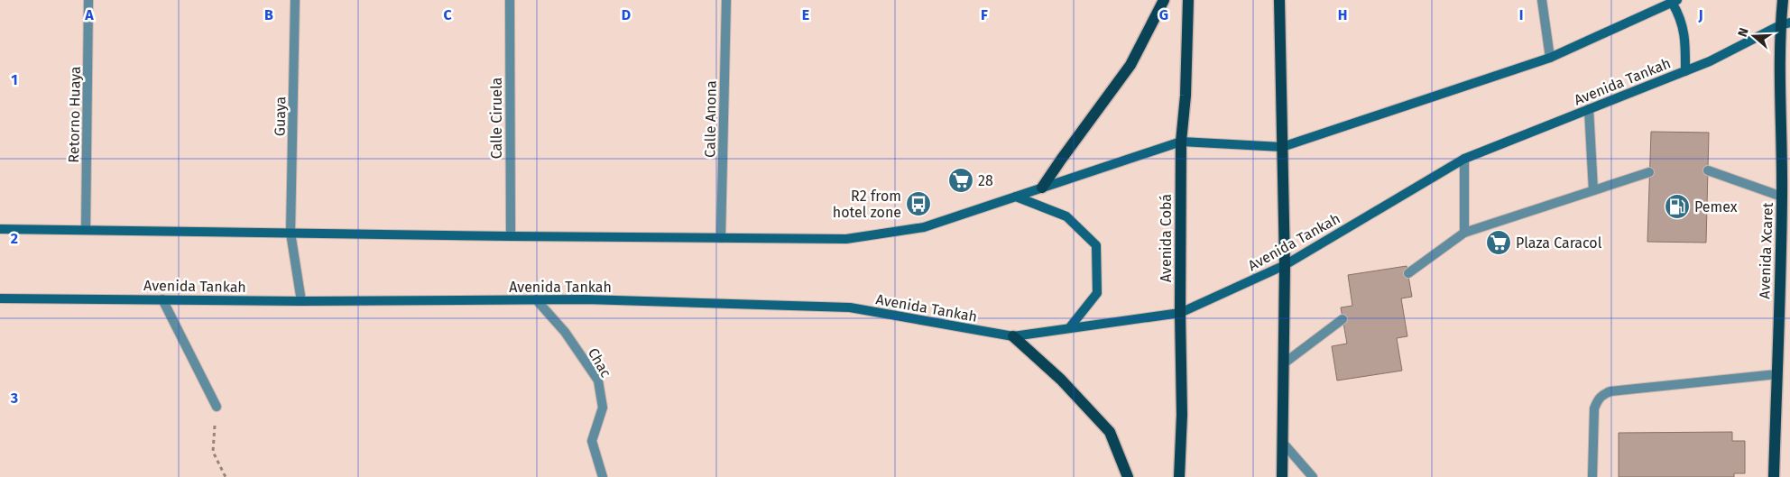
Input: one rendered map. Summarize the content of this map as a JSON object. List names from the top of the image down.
{
  "streets": {
    "main road": ["Avenida Cobá", "Avenida Xcaret"],
    "street": [
      "Avenida Tankah",
      "Retorno Huaya",
      "Guaya",
      "Calle Ciruela",
      "Calle Anona",
      "Chac"
    ]
  },
  "crossings": [
    ["Avenida Tankah", "Guaya"],
    ["Avenida Tankah", "Avenida Cobá"],
    ["Avenida Tankah", "Avenida Xcaret"],
    ["Avenida Tankah", "Chac"]
  ],
  "places": {
    "supermarket": ["28", "Plaza Caracol"],
    "bus stop": ["R2 from hotel zone"],
    "fuel station": ["Pemex"]
  },
  "north": "left",
  "grid": {
    "columns": [
      "A",
      "B",
      "C",
      "D",
      "E",
      "F",
      "G",
      "H",
      "I",
      "J"
    ],
    "rows": ["1", "2", "3"]
  }
}
